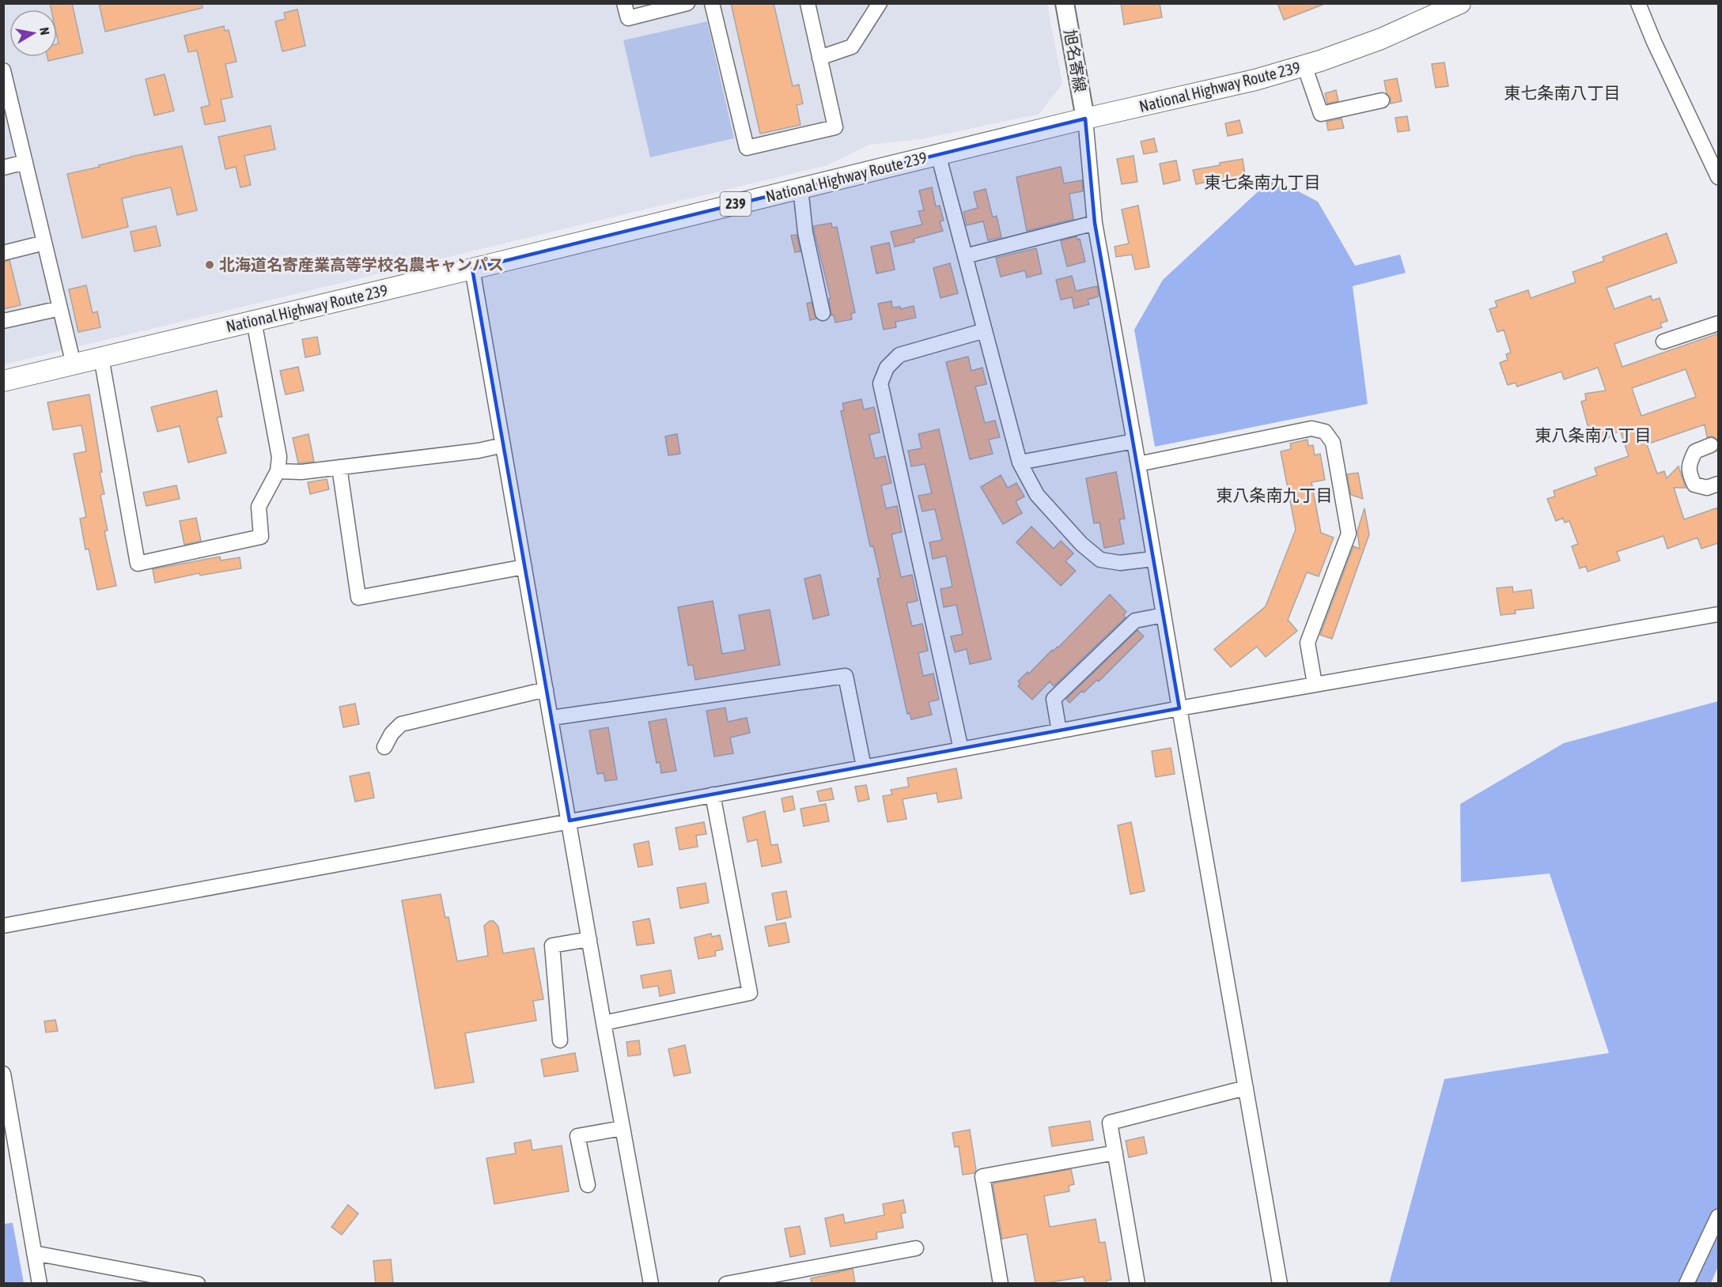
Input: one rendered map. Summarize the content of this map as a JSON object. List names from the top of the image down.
{
  "streets": {
    "highway": ["National Highway Route 239", "239"],
    "main road": ["旭名寄線"]
  },
  "crossings": [
    ["旭名寄線", "National Highway Route 239"]
  ],
  "districts": [
    "東七条南八丁目",
    "東七条南九丁目",
    "東八条南八丁目",
    "東八条南九丁目"
  ],
  "places": ["北海道名寄産業高等学校名農キャンパス"],
  "north": "right"
}
